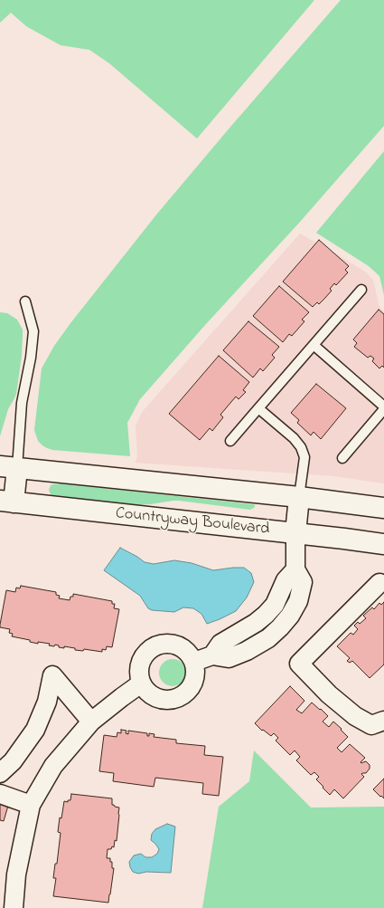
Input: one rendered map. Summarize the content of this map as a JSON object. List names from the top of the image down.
{
  "streets": {
    "street": ["Countryway Boulevard"]
  }
}
